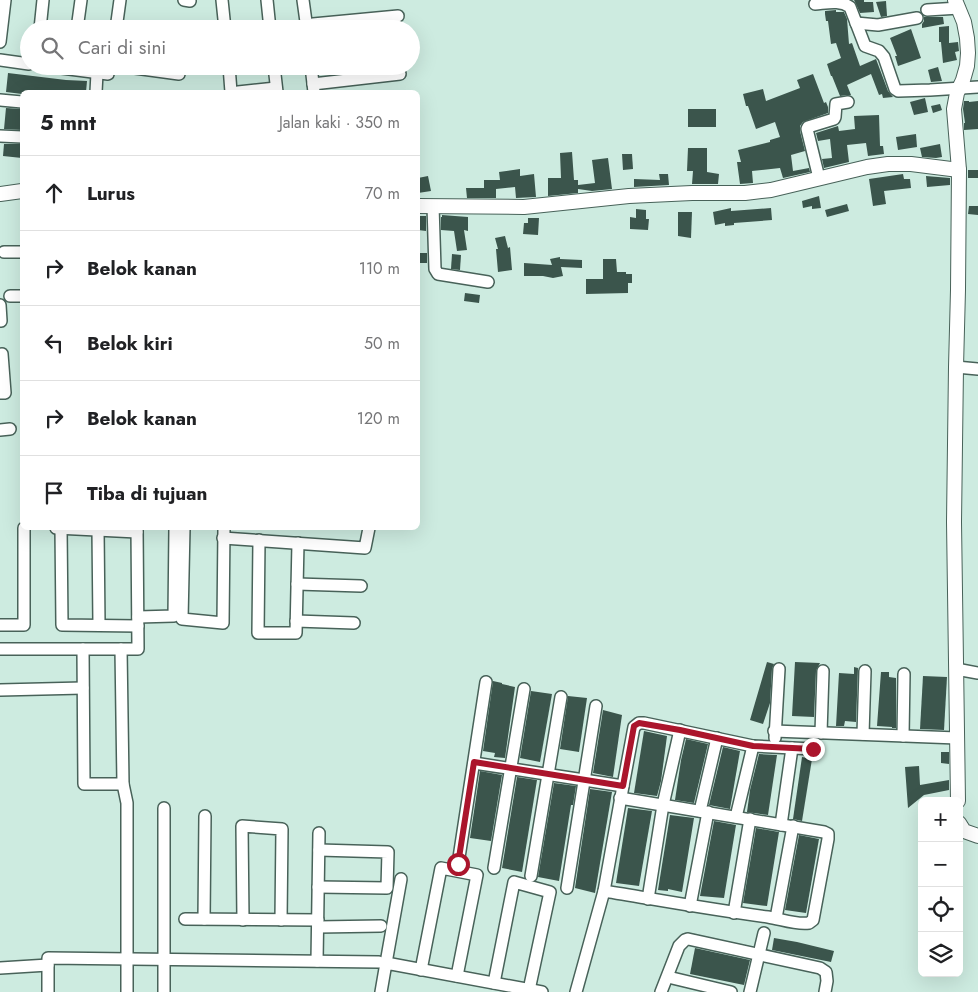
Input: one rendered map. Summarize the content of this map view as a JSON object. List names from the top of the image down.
{
  "page": {
    "search": "Cari di sini",
    "heading": ["5 mnt", "Jalan kaki · 350 m"],
    "list": [
      ["Lurus", "70 m"],
      ["Belok kanan", "110 m"],
      ["Belok kiri", "50 m"],
      ["Belok kanan", "120 m"],
      "Tiba di tujuan"
    ],
    "map_buttons": ["+", "−"]
  }
}
